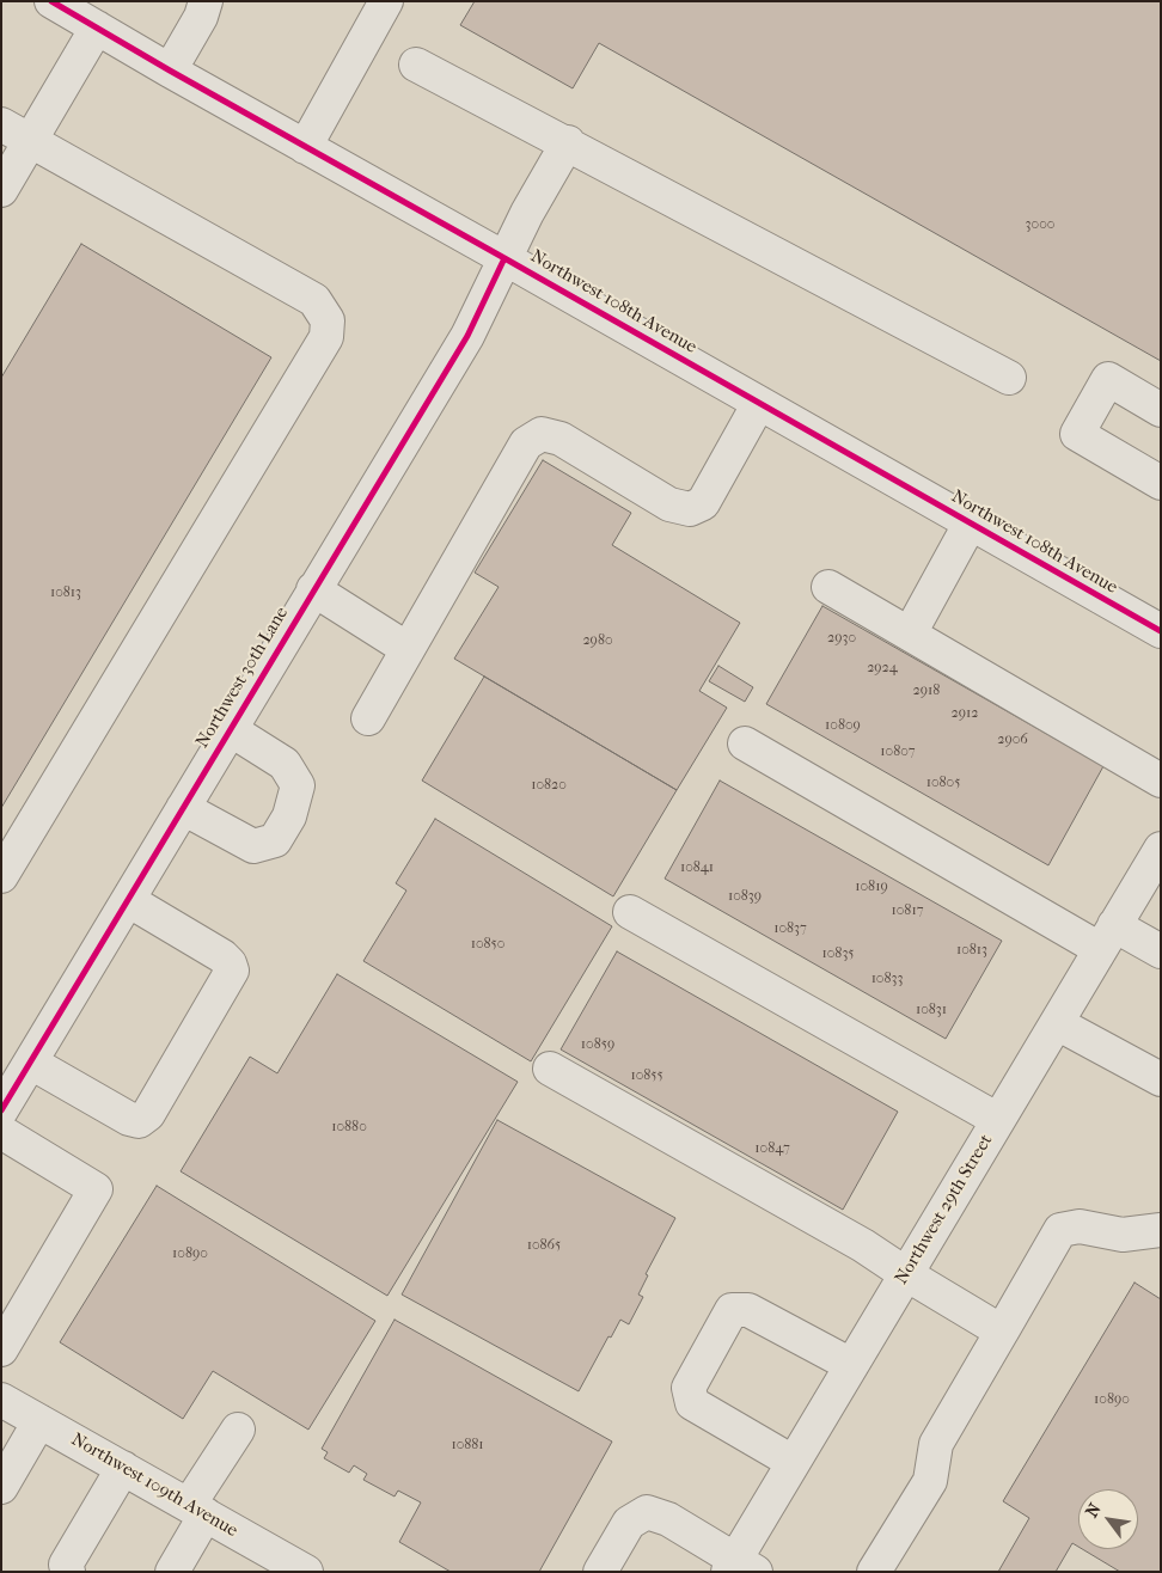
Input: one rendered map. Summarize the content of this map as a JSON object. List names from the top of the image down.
{
  "streets": {
    "street": [
      "Northwest 108th Avenue",
      "Northwest 30th Lane",
      "Northwest 29th Street",
      "Northwest 109th Avenue"
    ]
  },
  "crossings": [
    ["Northwest 108th Avenue", "Northwest 30th Lane"]
  ],
  "house_numbers": [
    "3000",
    "10813",
    "2930",
    "2980",
    "2924",
    "2918",
    "2912",
    "10809",
    "2906",
    "10807",
    "10805",
    "10820",
    "10841",
    "10819",
    "10839",
    "10817",
    "10837",
    "10850",
    "10813",
    "10835",
    "10833",
    "10831",
    "10859",
    "10855",
    "10880",
    "10847",
    "10865",
    "10890",
    "10890",
    "10881"
  ],
  "north": "top left"
}
